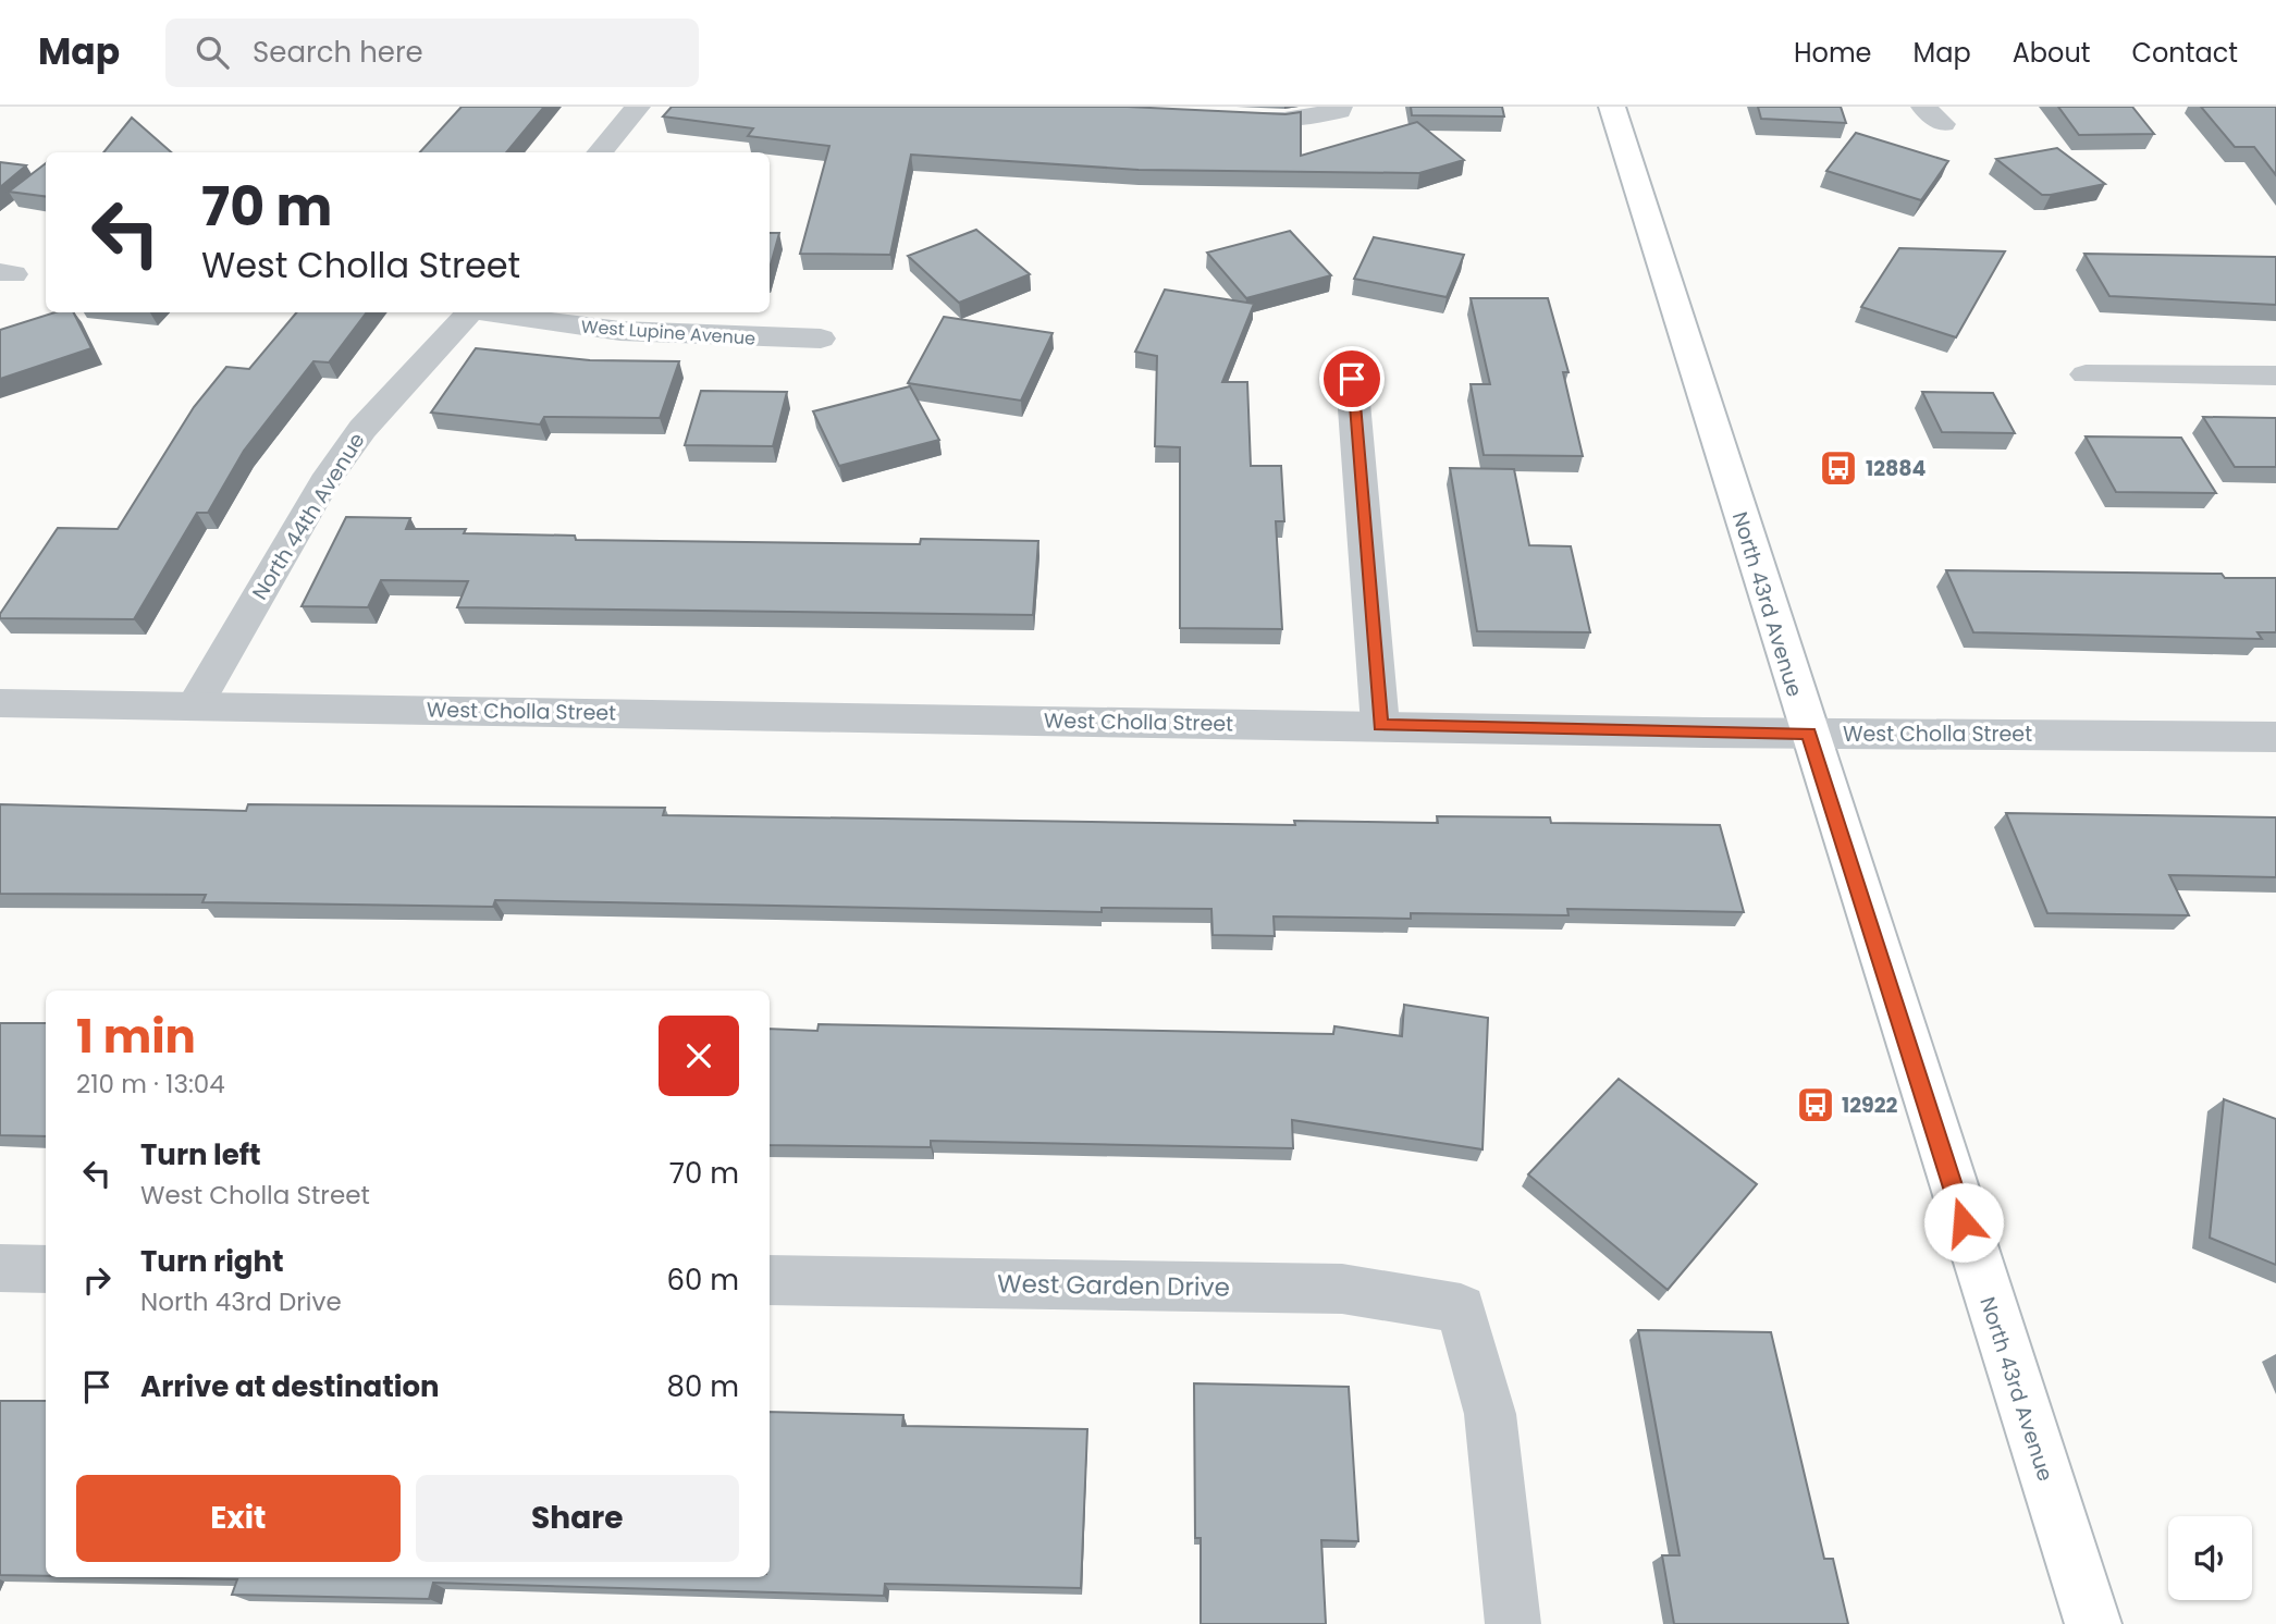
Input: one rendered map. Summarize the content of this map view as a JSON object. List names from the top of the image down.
{
  "streets": {
    "main road": ["North 43rd Avenue"],
    "street": [
      "West Lupine Avenue",
      "North 44th Avenue",
      "West Cholla Street",
      "West Garden Drive"
    ]
  },
  "crossings": [
    ["North 44th Avenue", "West Cholla Street"],
    ["North 43rd Avenue", "West Cholla Street"]
  ],
  "places": {
    "bus stop": ["12884", "12922"]
  },
  "page": {
    "header": "Map",
    "search": "Search here",
    "nav": [
      "Home",
      "Map",
      "About",
      "Contact"
    ],
    "turn": ["70 m", "West Cholla Street"],
    "heading": ["1 min", "210 m · 13:04"],
    "list": [
      {
        "name": "Turn left",
        "note": "West Cholla Street",
        "value": "70 m"
      },
      {
        "name": "Turn right",
        "note": "North 43rd Drive",
        "value": "60 m"
      },
      {
        "name": "Arrive at destination",
        "value": "80 m"
      }
    ],
    "buttons": ["Exit", "Share"]
  }
}
